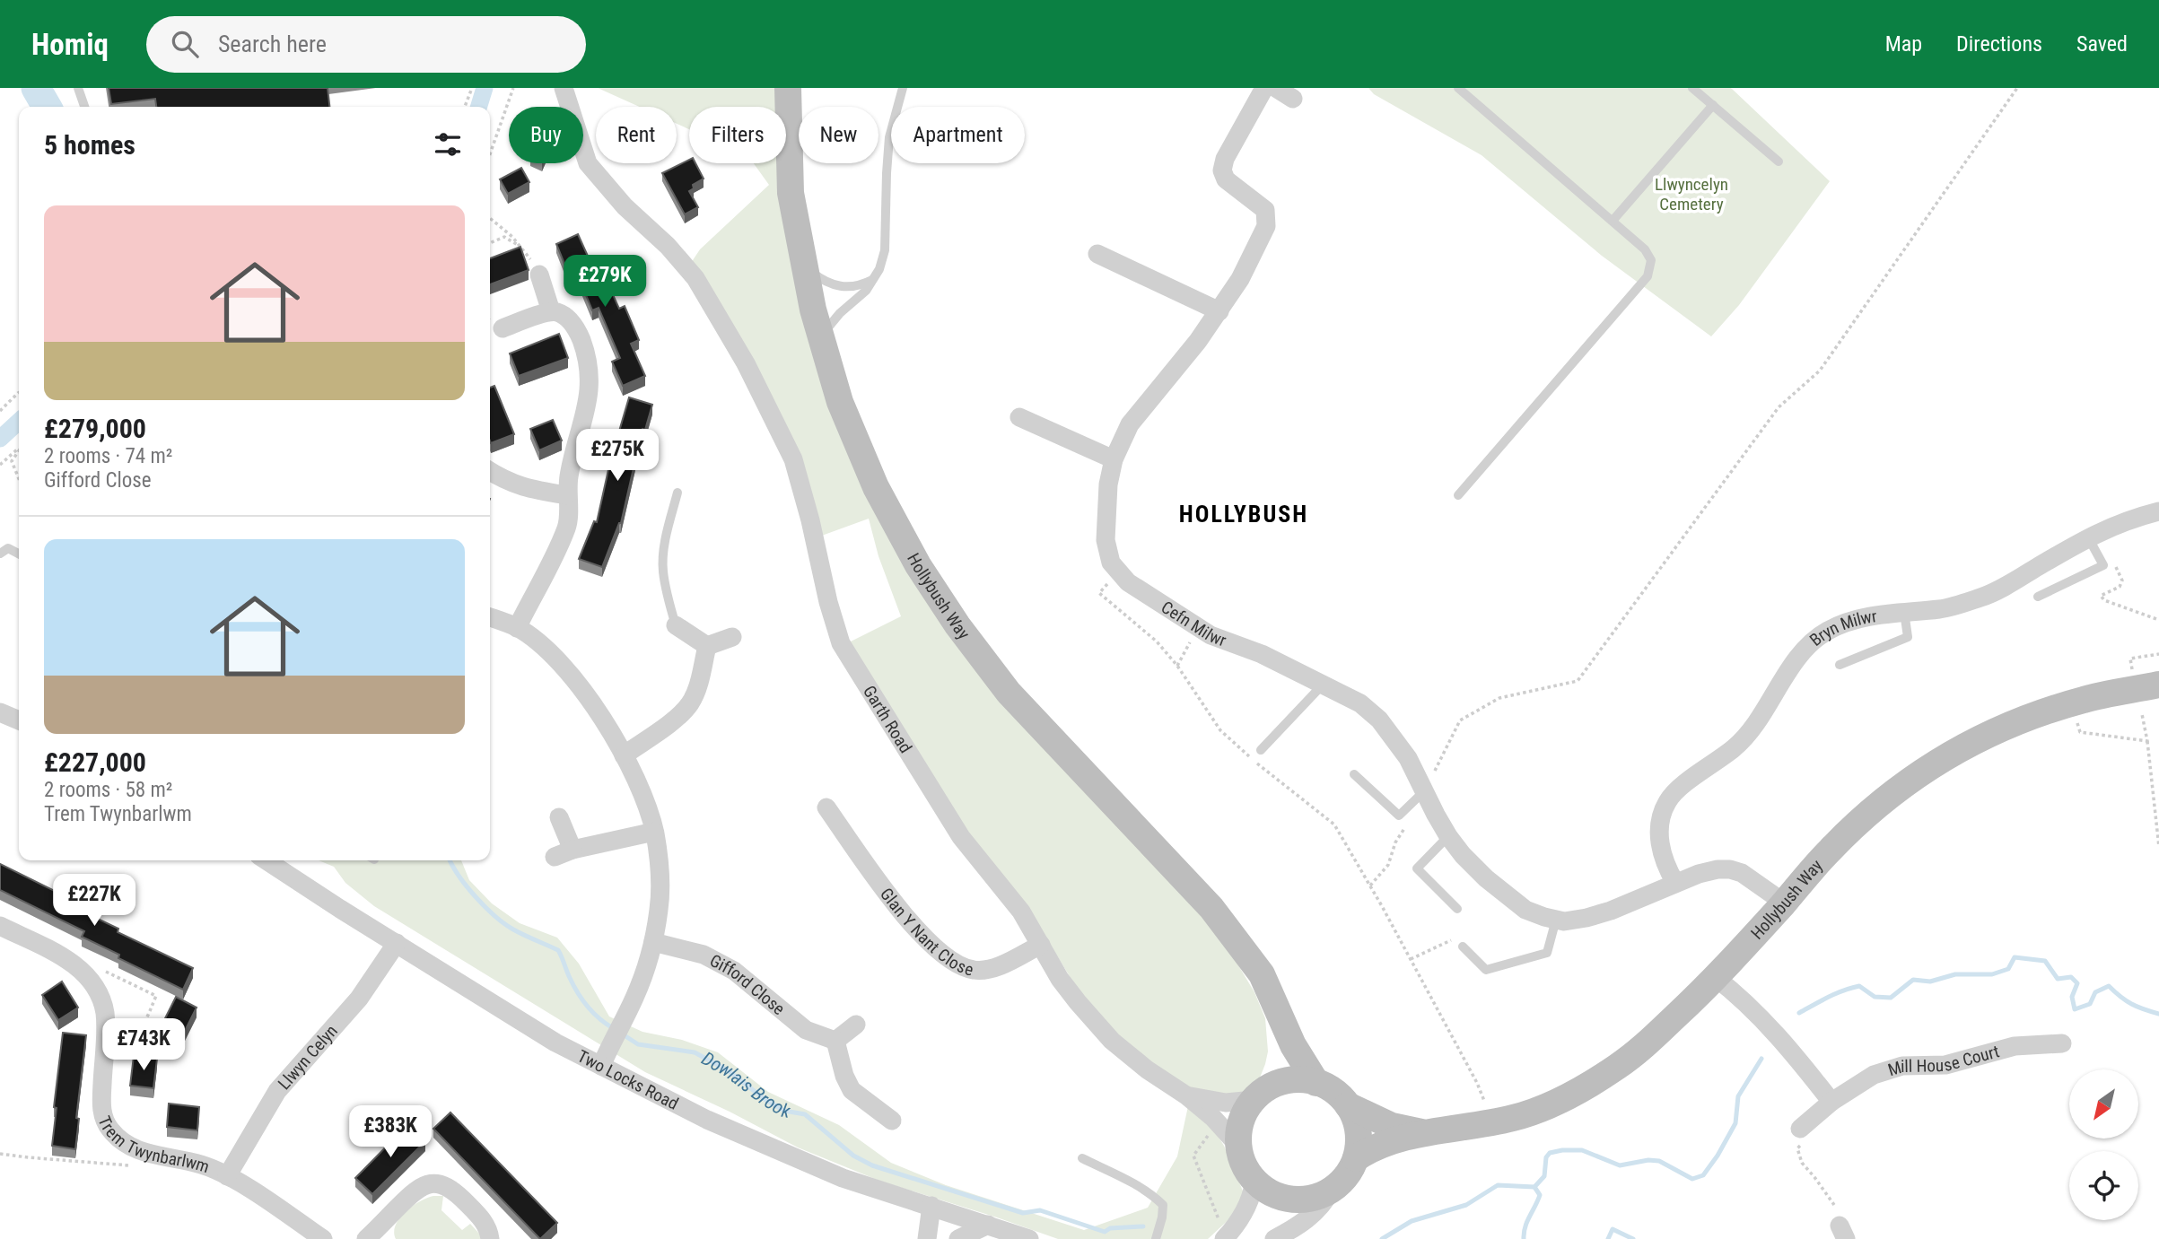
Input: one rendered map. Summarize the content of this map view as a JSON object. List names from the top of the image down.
{
  "streets": {
    "street": [
      "Hollybush Way",
      "Cefn Milwr",
      "Bryn Milwr",
      "Garth Road",
      "Glan Y Nant Close",
      "Gifford Close",
      "Llwyn Celyn",
      "Mill House Court",
      "Two Locks Road",
      "Trem Twynbarlwm"
    ]
  },
  "crossings": [
    ["Hollybush Way", "Garth Road"],
    ["Garth Road", "Glan Y Nant Close"],
    ["Llwyn Celyn", "Two Locks Road"],
    ["Llwyn Celyn", "Trem Twynbarlwm"]
  ],
  "districts": ["HOLLYBUSH"],
  "water": ["Dowlais Brook"],
  "parks": ["Llwyncelyn Cemetery"],
  "north": "bottom left",
  "page": {
    "header": "Homiq",
    "search": "Search here",
    "nav": ["Map", "Directions", "Saved"],
    "chip": [
      "Buy",
      "Rent",
      "Filters",
      "New",
      "Apartment"
    ],
    "heading": "5 homes",
    "list": [
      {
        "name": "£279,000",
        "note": "2 rooms · 74 m² · Gifford Close"
      },
      {
        "name": "£227,000",
        "note": "2 rooms · 58 m² · Trem Twynbarlwm"
      }
    ],
    "price": [
      "£279K",
      "£275K",
      "£227K",
      "£743K",
      "£383K"
    ]
  }
}
